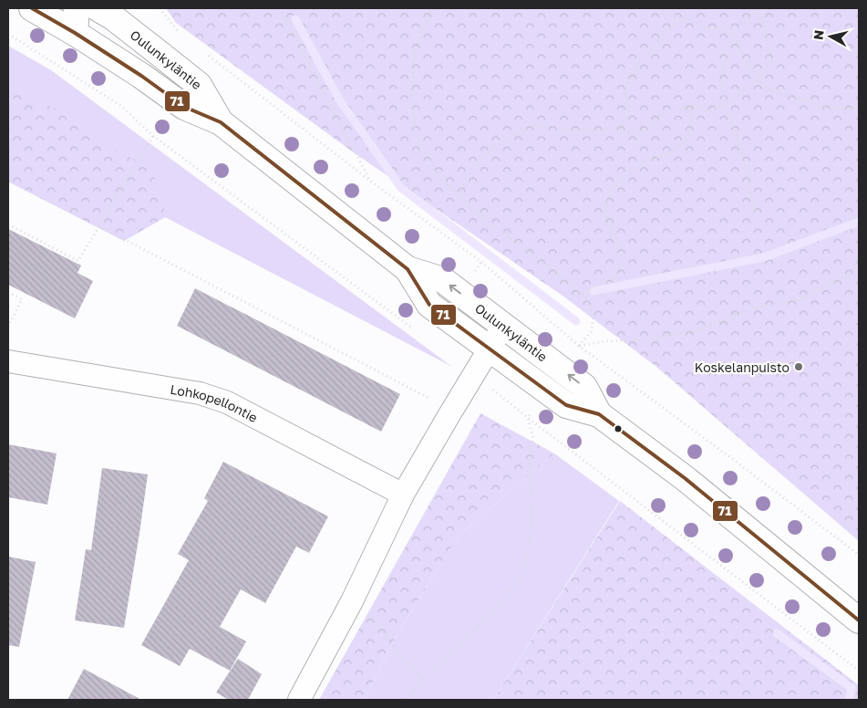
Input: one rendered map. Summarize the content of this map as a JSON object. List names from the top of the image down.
{
  "streets": {
    "main road": ["Oulunkyläntie"],
    "street": ["Lohkopellontie"]
  },
  "places": ["Koskelanpuisto"],
  "lines": ["transit line 71"],
  "north": "left"
}
